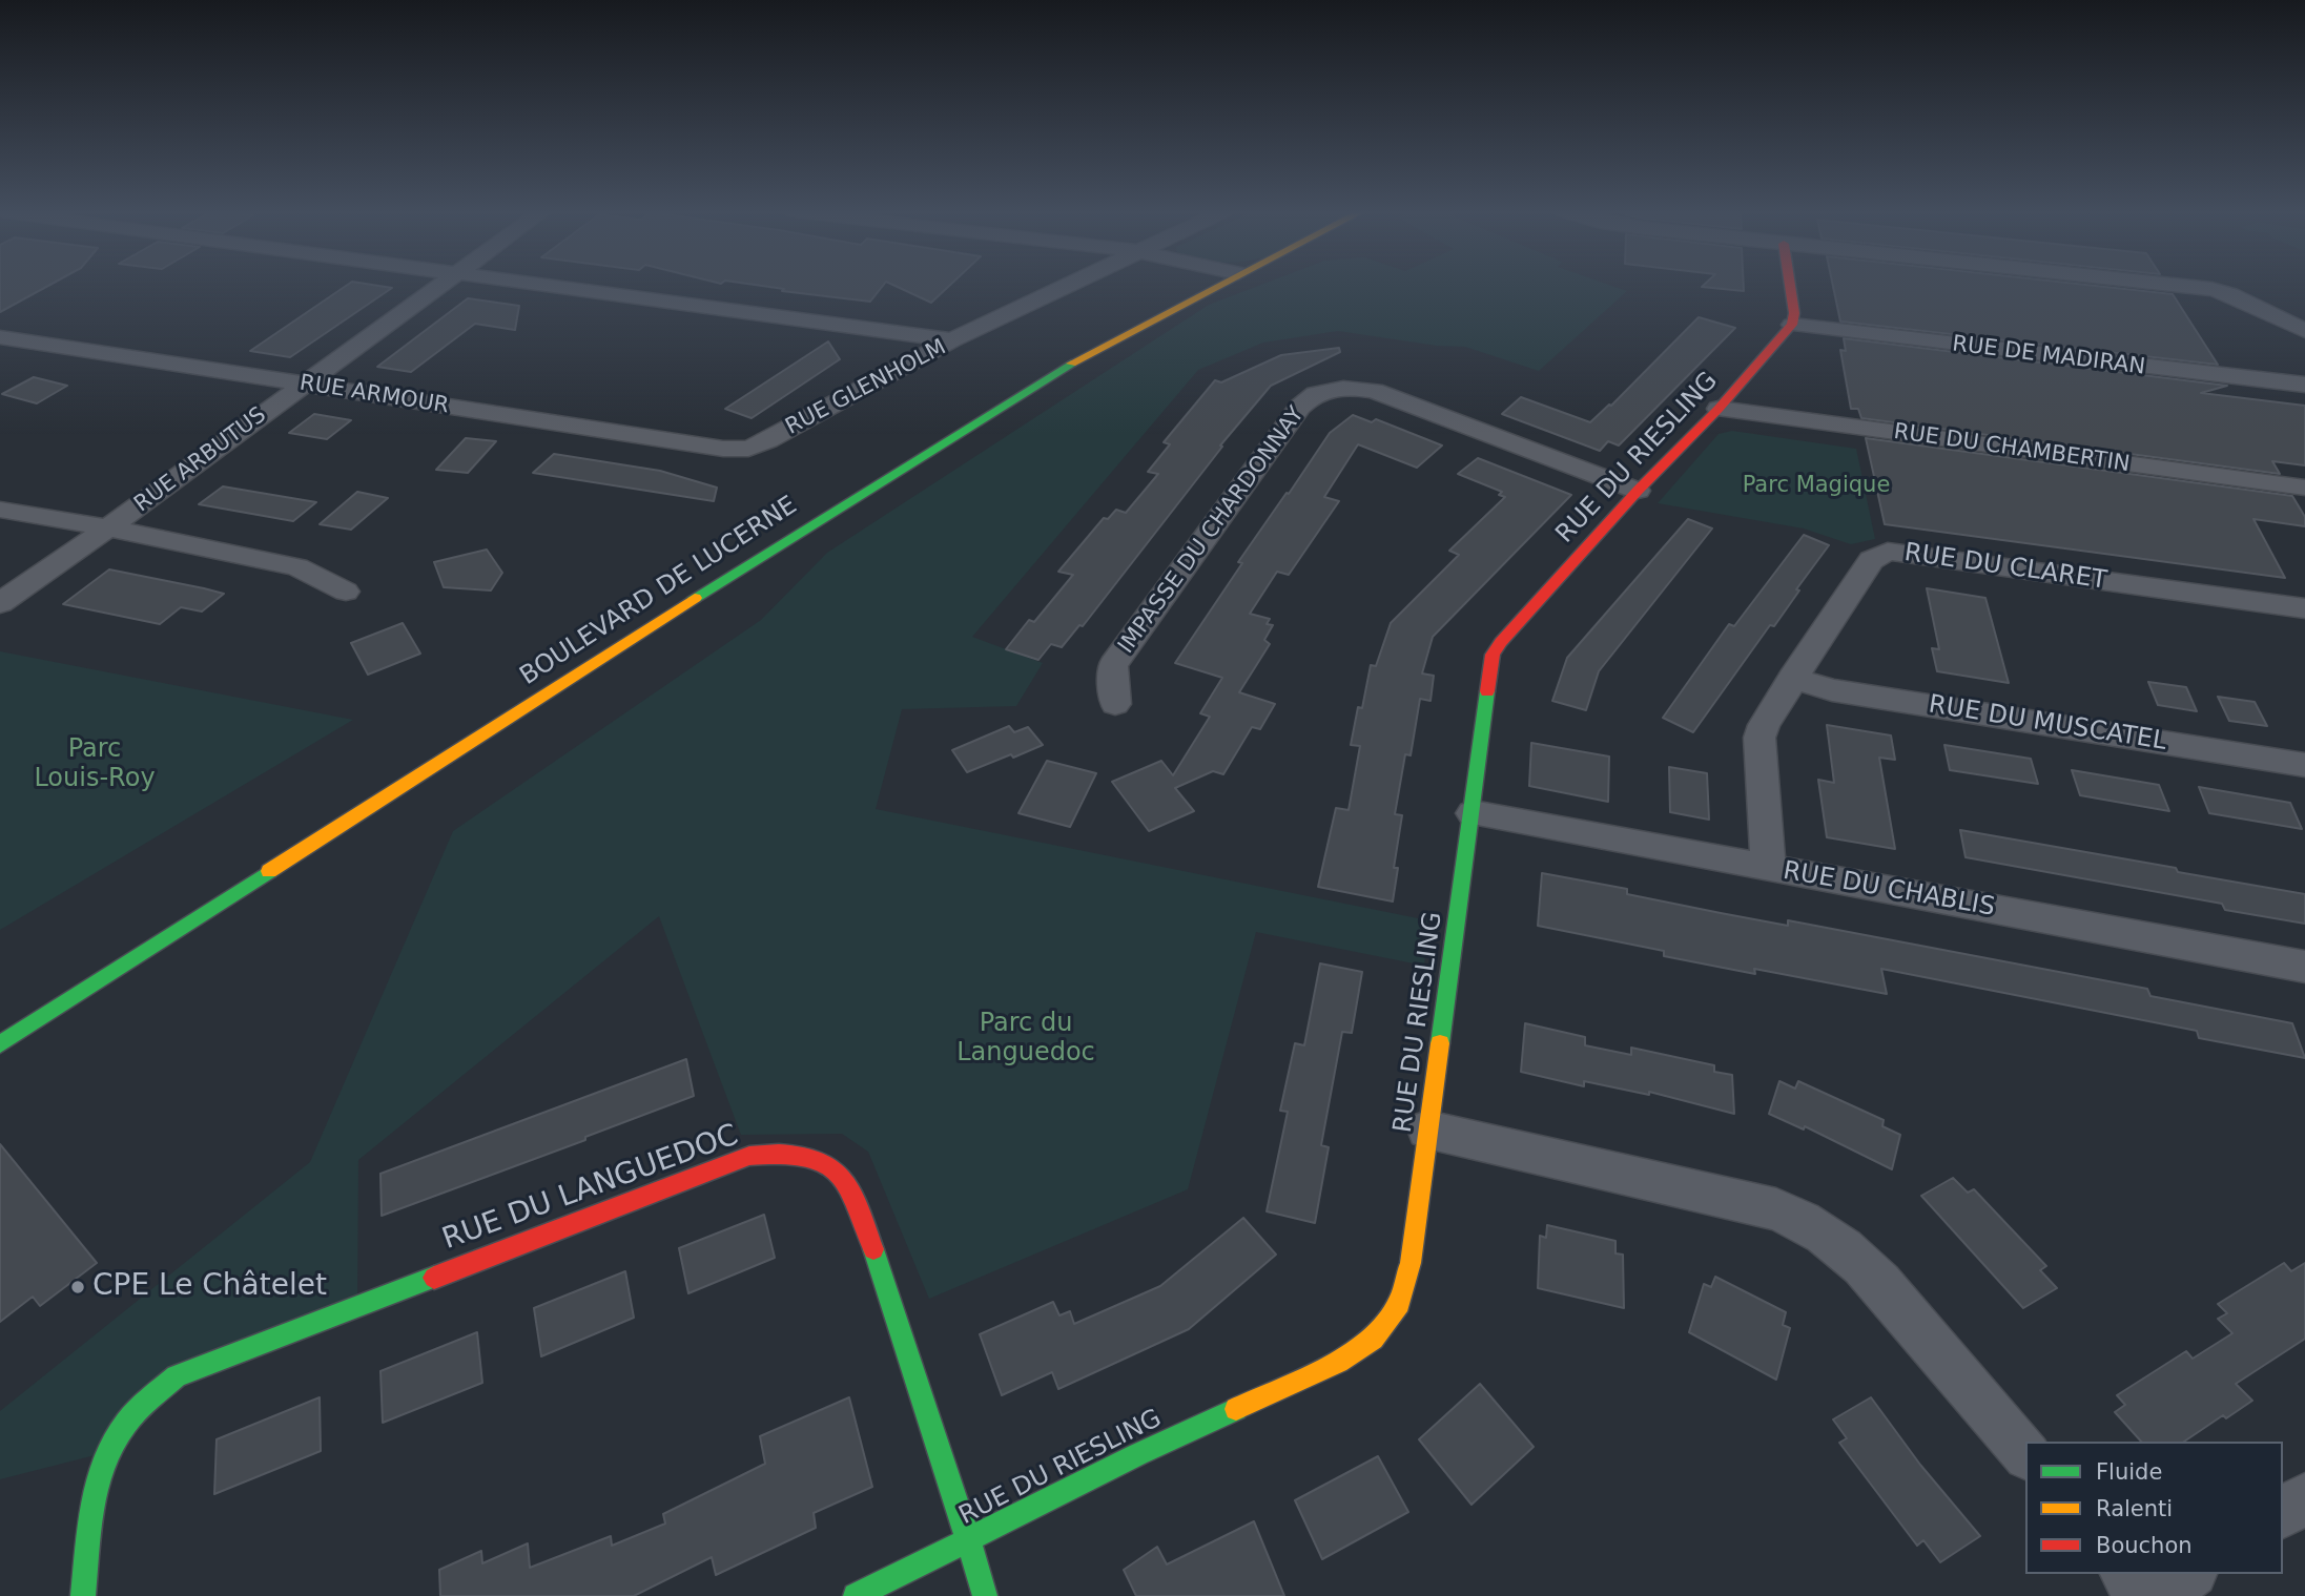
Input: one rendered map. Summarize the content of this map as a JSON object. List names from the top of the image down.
{
  "streets": {
    "street": [
      "RUE DE MADIRAN",
      "RUE GLENHOLM",
      "RUE ARMOUR",
      "RUE DU CHAMBERTIN",
      "RUE DU RIESLING",
      "RUE ARBUTUS",
      "IMPASSE DU CHARDONNAY",
      "RUE DU CLARET",
      "BOULEVARD DE LUCERNE",
      "RUE DU MUSCATEL",
      "RUE DU CHABLIS",
      "RUE DU LANGUEDOC"
    ]
  },
  "crossings": [
    ["RUE DE MADIRAN", "RUE DU RIESLING"],
    ["RUE GLENHOLM", "RUE ARMOUR"],
    ["RUE ARMOUR", "RUE ARBUTUS"],
    ["RUE DU CHAMBERTIN", "RUE DU RIESLING"],
    ["RUE DU RIESLING", "IMPASSE DU CHARDONNAY"],
    ["RUE DU RIESLING", "RUE DU CHABLIS"],
    ["RUE DU RIESLING", "RUE DU LANGUEDOC"],
    ["RUE DU CLARET", "RUE DU MUSCATEL"],
    ["RUE DU CLARET", "RUE DU CHABLIS"]
  ],
  "parks": ["Parc Magique", "Parc Louis-Roy", "Parc du Languedoc"],
  "places": ["CPE Le Châtelet"],
  "legend": ["Fluide", "Ralenti", "Bouchon"]
}
